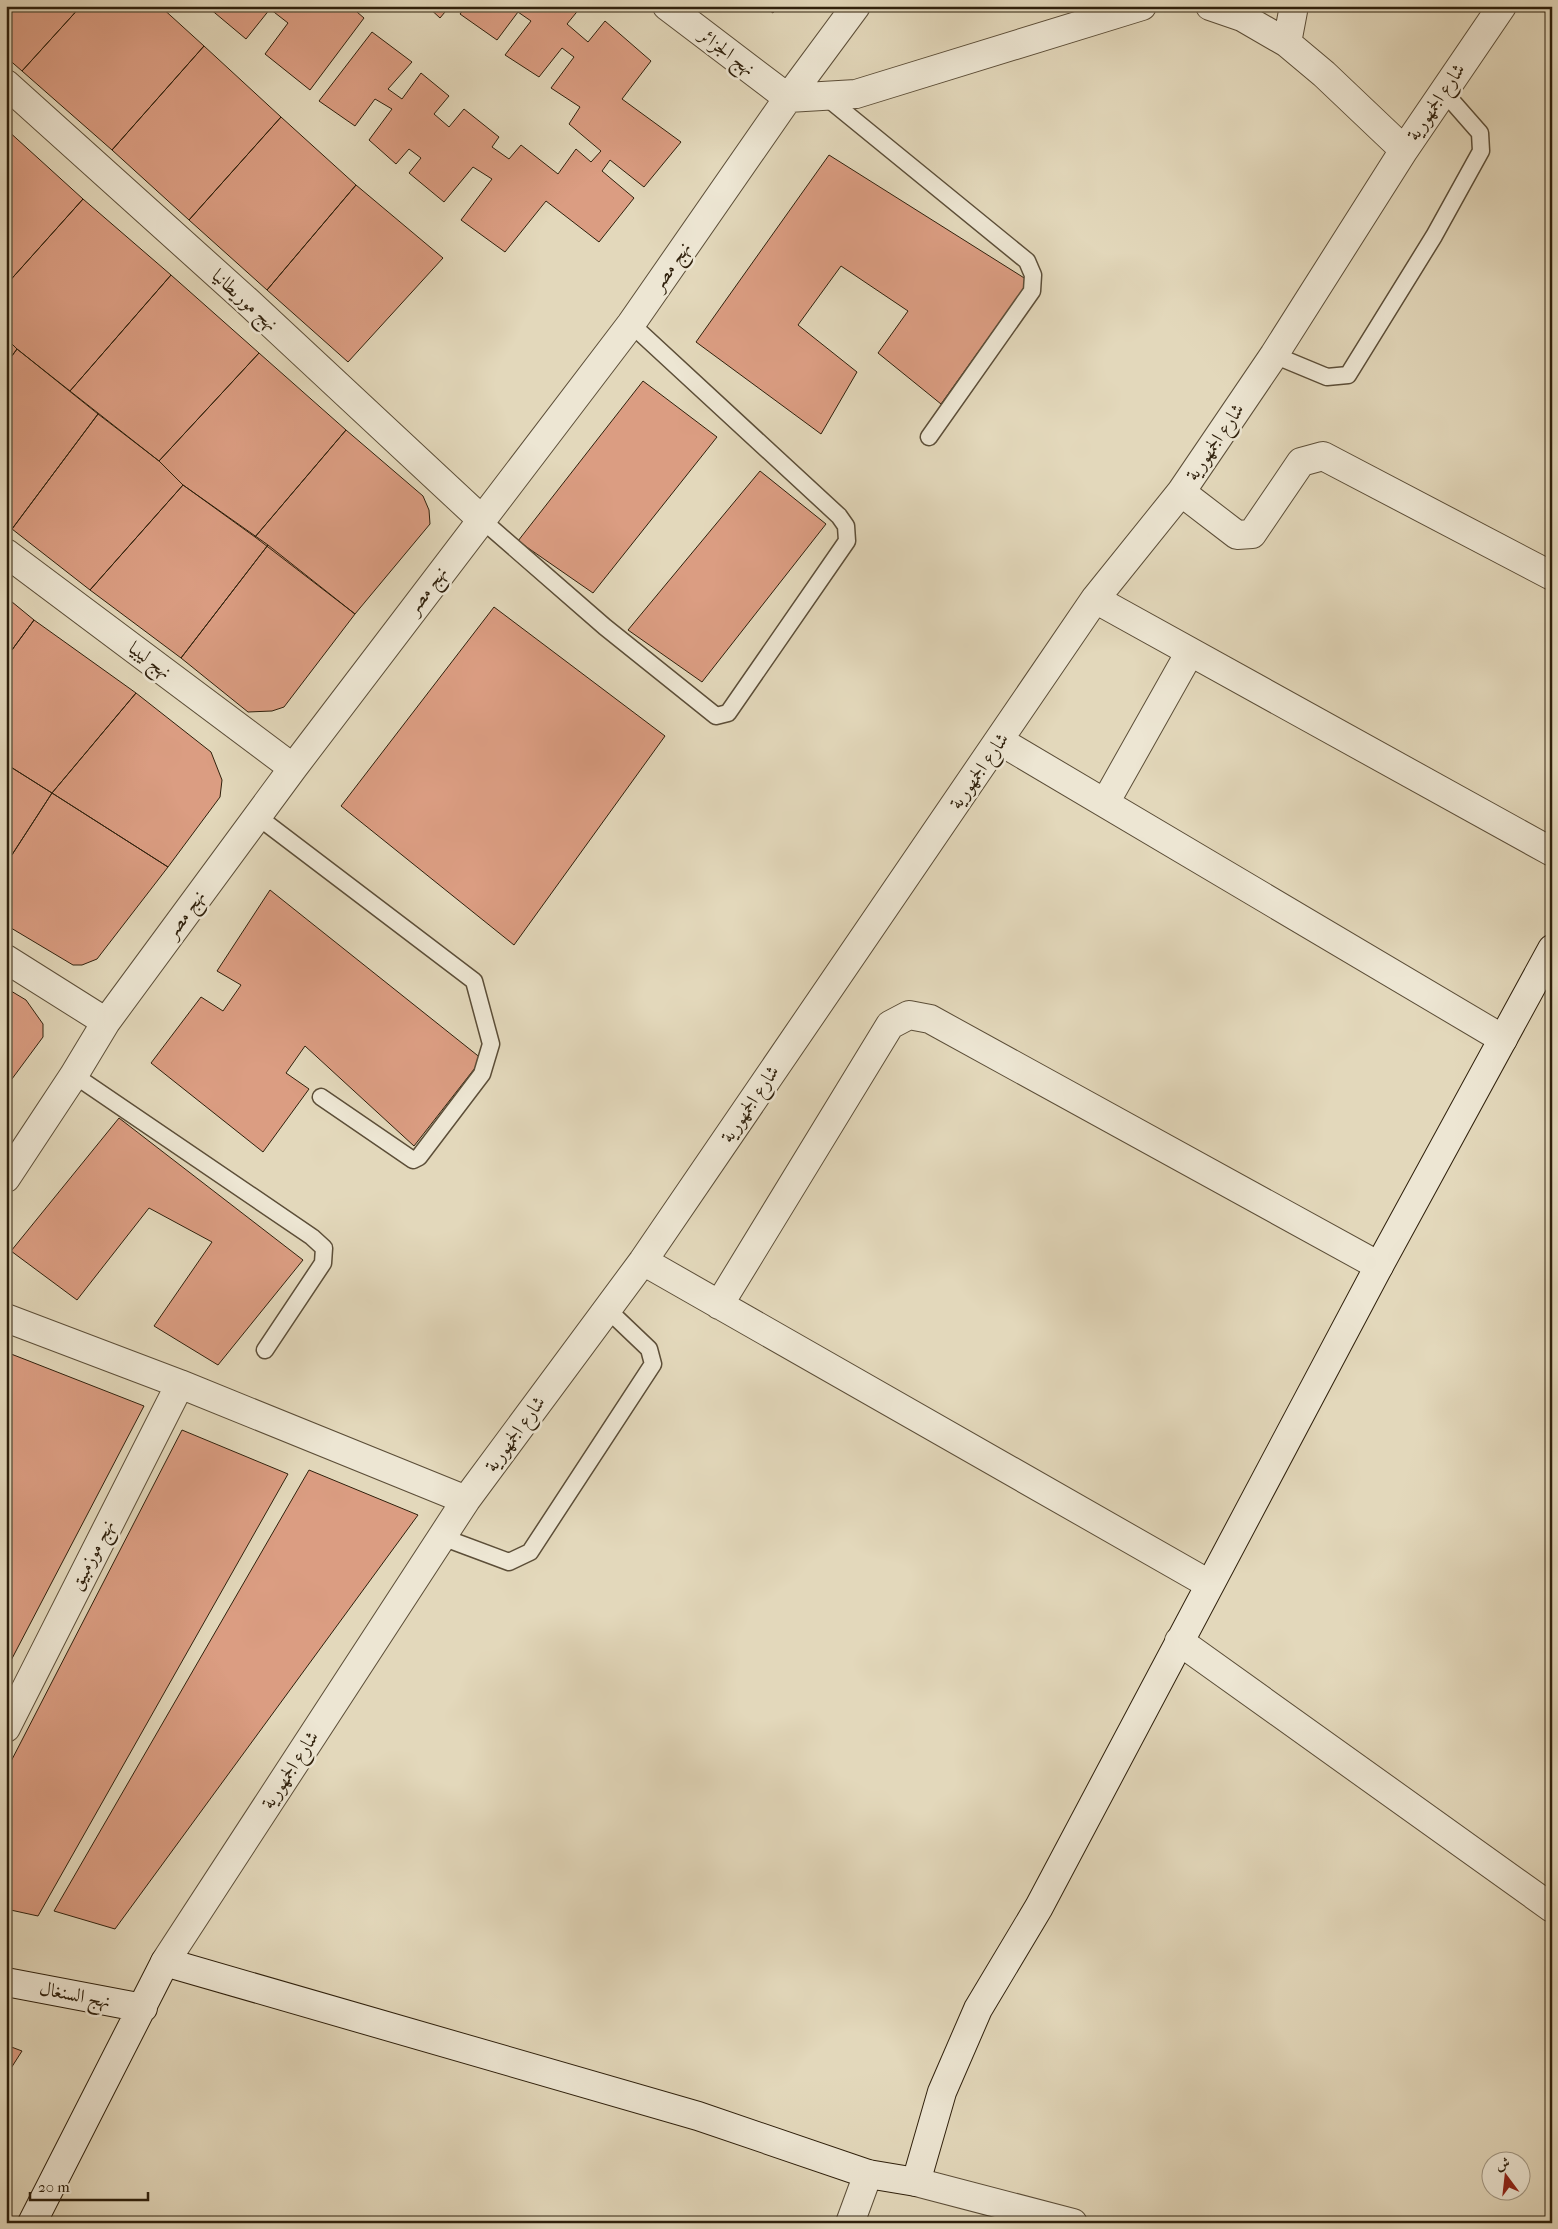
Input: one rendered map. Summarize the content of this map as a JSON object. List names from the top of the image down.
{
  "streets": {
    "street": [
      "نهج الجزائر",
      "شارع الجمهورية",
      "نهج مصر",
      "نهج موريطانيا",
      "نهج ليبيا",
      "نهج موزمبيق",
      "نهج السنغال"
    ]
  },
  "crossings": [
    ["نهج الجزائر", "نهج مصر"],
    ["شارع الجمهورية", "نهج السنغال"],
    ["نهج مصر", "نهج موريطانيا"],
    ["نهج مصر", "نهج ليبيا"]
  ],
  "scale_bar": "20 m",
  "north": "top"
}
